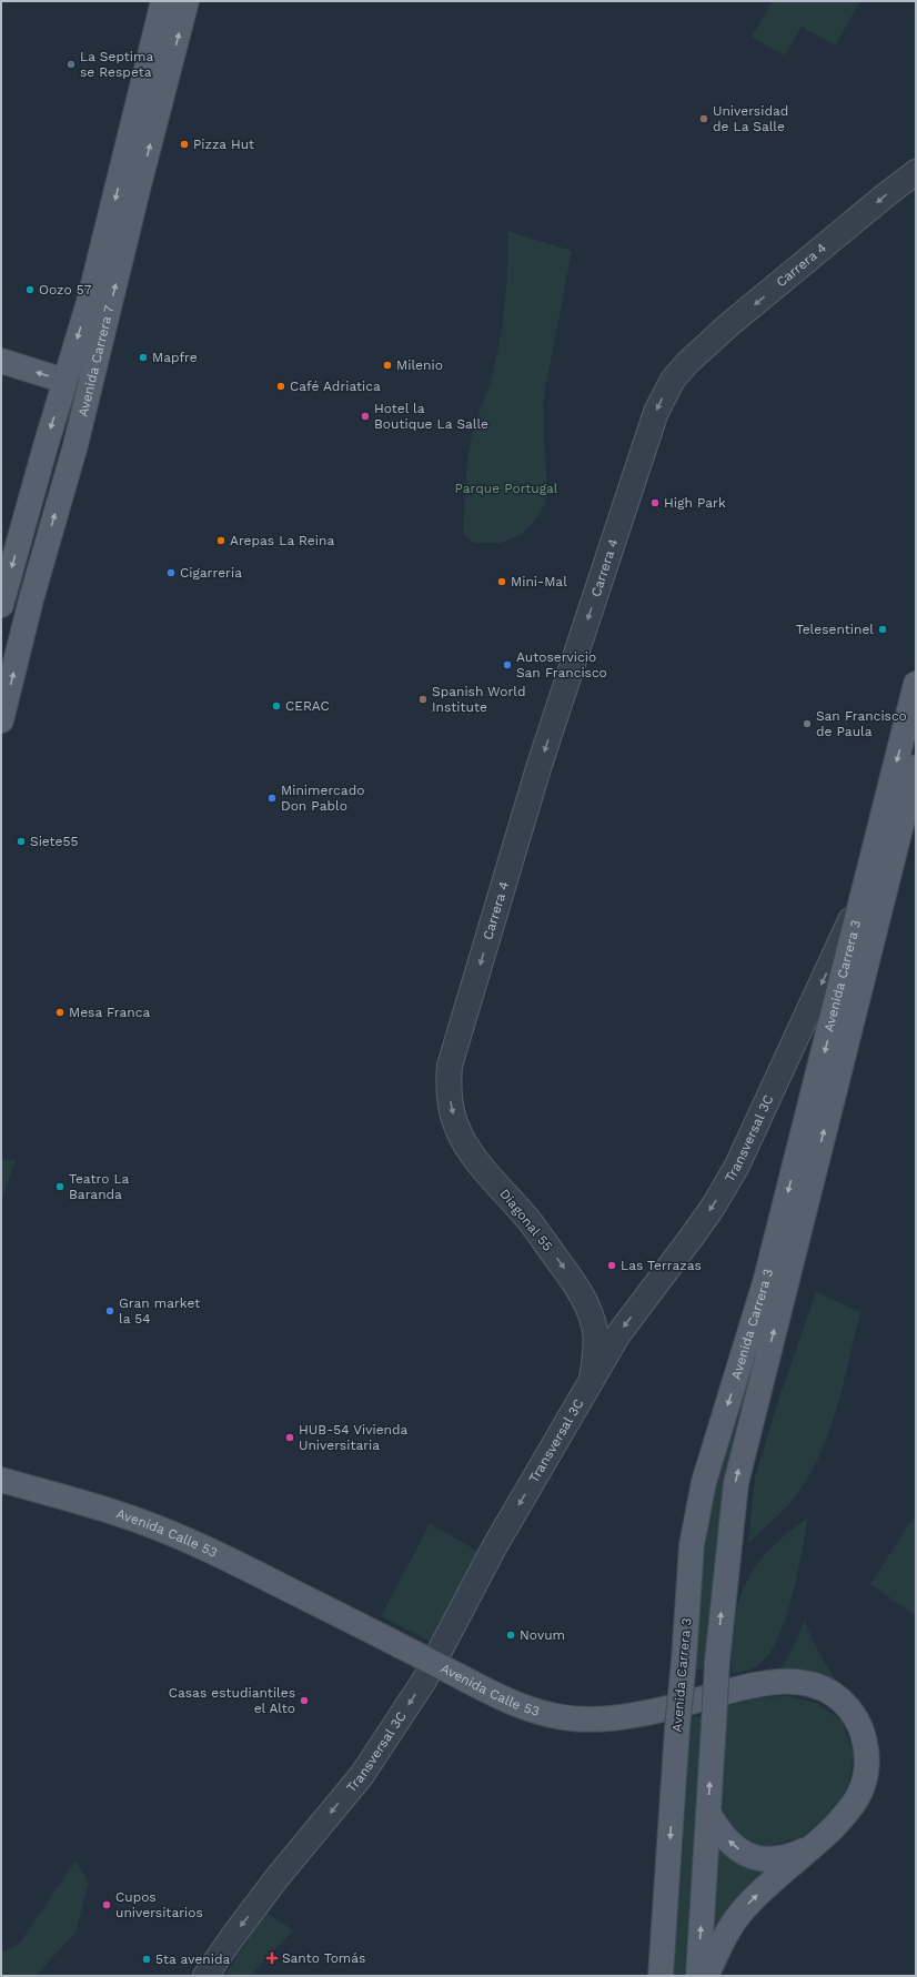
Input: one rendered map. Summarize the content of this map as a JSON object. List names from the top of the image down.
{
  "streets": {
    "main road": ["Avenida Carrera 7", "Avenida Carrera 3", "Avenida Calle 53"],
    "street": ["Carrera 4", "Transversal 3C", "Diagonal 55"]
  },
  "crossings": [
    ["Carrera 4", "Diagonal 55"],
    ["Avenida Carrera 3", "Transversal 3C"],
    ["Avenida Carrera 3", "Avenida Calle 53"],
    ["Transversal 3C", "Diagonal 55"],
    ["Transversal 3C", "Avenida Calle 53"]
  ],
  "one_way": ["Carrera 4", "Transversal 3C", "Diagonal 55"],
  "parks": ["Parque Portugal"],
  "places": {
    "other": [
      "La Septima se Respeta",
      "Universidad de La Salle",
      "Pizza Hut",
      "Oozo 57",
      "Mapfre",
      "Milenio",
      "Café Adriatica",
      "Hotel la Boutique La Salle",
      "High Park",
      "Arepas La Reina",
      "Cigarreria",
      "Mini-Mal",
      "Telesentinel",
      "Autoservicio San Francisco",
      "Spanish World Institute",
      "CERAC",
      "San Francisco de Paula",
      "Minimercado Don Pablo",
      "Siete55",
      "Mesa Franca",
      "Teatro La Baranda",
      "Las Terrazas",
      "Gran market la 54",
      "HUB-54 Vivienda Universitaria",
      "Novum",
      "Casas estudiantiles el Alto",
      "Cupos universitarios",
      "5ta avenida"
    ],
    "health": ["Santo Tomás"]
  }
}
